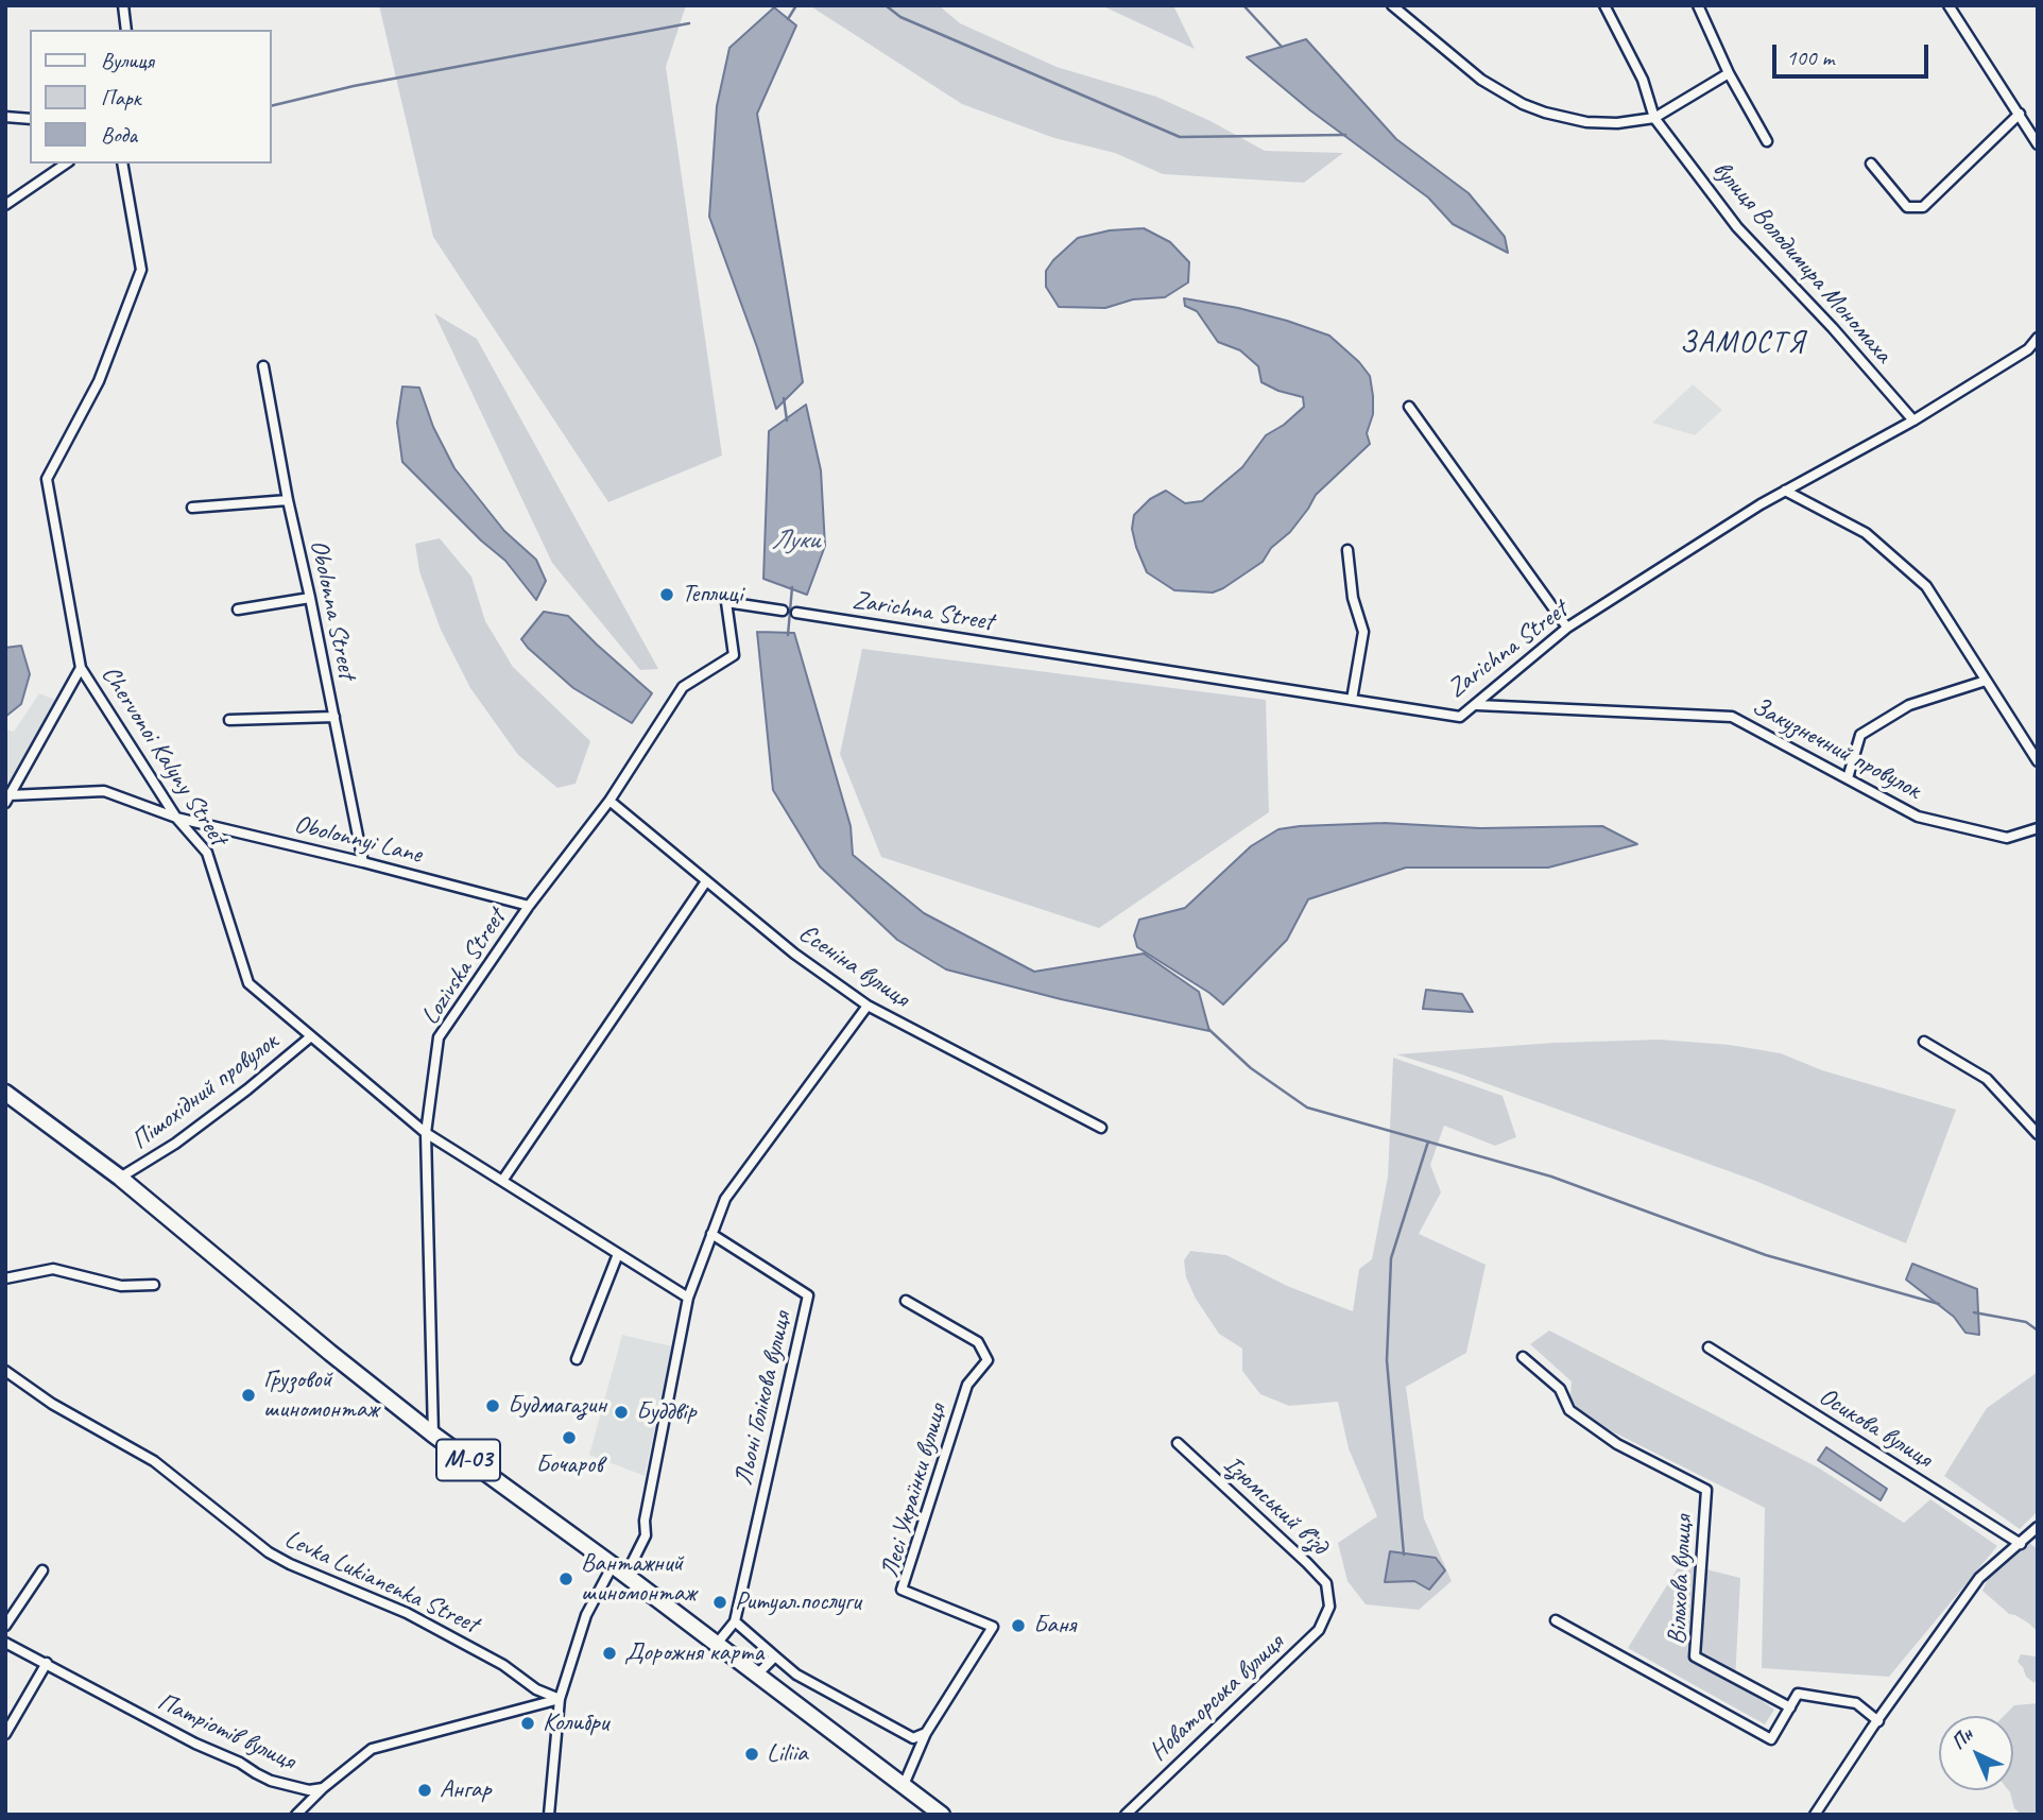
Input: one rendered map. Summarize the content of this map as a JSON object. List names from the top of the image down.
{
  "streets": {
    "highway": ["М-03"],
    "street": [
      "вулиця Володимира Мономаха",
      "Obolonna Street",
      "Zarichna Street",
      "Закузнечний провулок",
      "Chervonoi Kalyny Street",
      "Obolonnyi Lane",
      "Єсеніна вулиця",
      "Lozivska Street",
      "Пішохідний провулок",
      "Льоні Голікова вулиця",
      "Осикова вулиця",
      "Лесі Українки вулиця",
      "Ізюмський в’їзд",
      "Вільхова вулиця",
      "Levka Lukianenka Street",
      "Новаторська вулиця",
      "Патріотів вулиця"
    ]
  },
  "crossings": [
    ["вулиця Володимира Мономаха", "Zarichna Street"],
    ["Obolonna Street", "Obolonnyi Lane"],
    ["Zarichna Street", "Закузнечний провулок"],
    ["Chervonoi Kalyny Street", "Obolonnyi Lane"],
    ["Chervonoi Kalyny Street", "Lozivska Street"],
    ["Chervonoi Kalyny Street", "Пішохідний провулок"],
    ["Obolonnyi Lane", "Lozivska Street"],
    ["Єсеніна вулиця", "Lozivska Street"],
    ["Lozivska Street", "М-03"],
    ["Пішохідний провулок", "М-03"],
    ["Льоні Голікова вулиця", "М-03"],
    ["Ізюмський в’їзд", "Новаторська вулиця"],
    ["Levka Lukianenka Street", "Патріотів вулиця"]
  ],
  "districts": ["ЗАМОСТЯ"],
  "water": ["Луки"],
  "places": [
    "Теплиці",
    "Грузовой шиномонтаж",
    "Будмагазин",
    "Буддвір",
    "Бочаров",
    "Вантажний шиномонтаж",
    "Ритуал.послуги",
    "Баня",
    "Дорожня карта",
    "Колибри",
    "Liliia",
    "Ангар"
  ],
  "legend": ["Вулиця", "Парк", "Вода"],
  "scale_bar": "100 m",
  "north": "top left"
}
